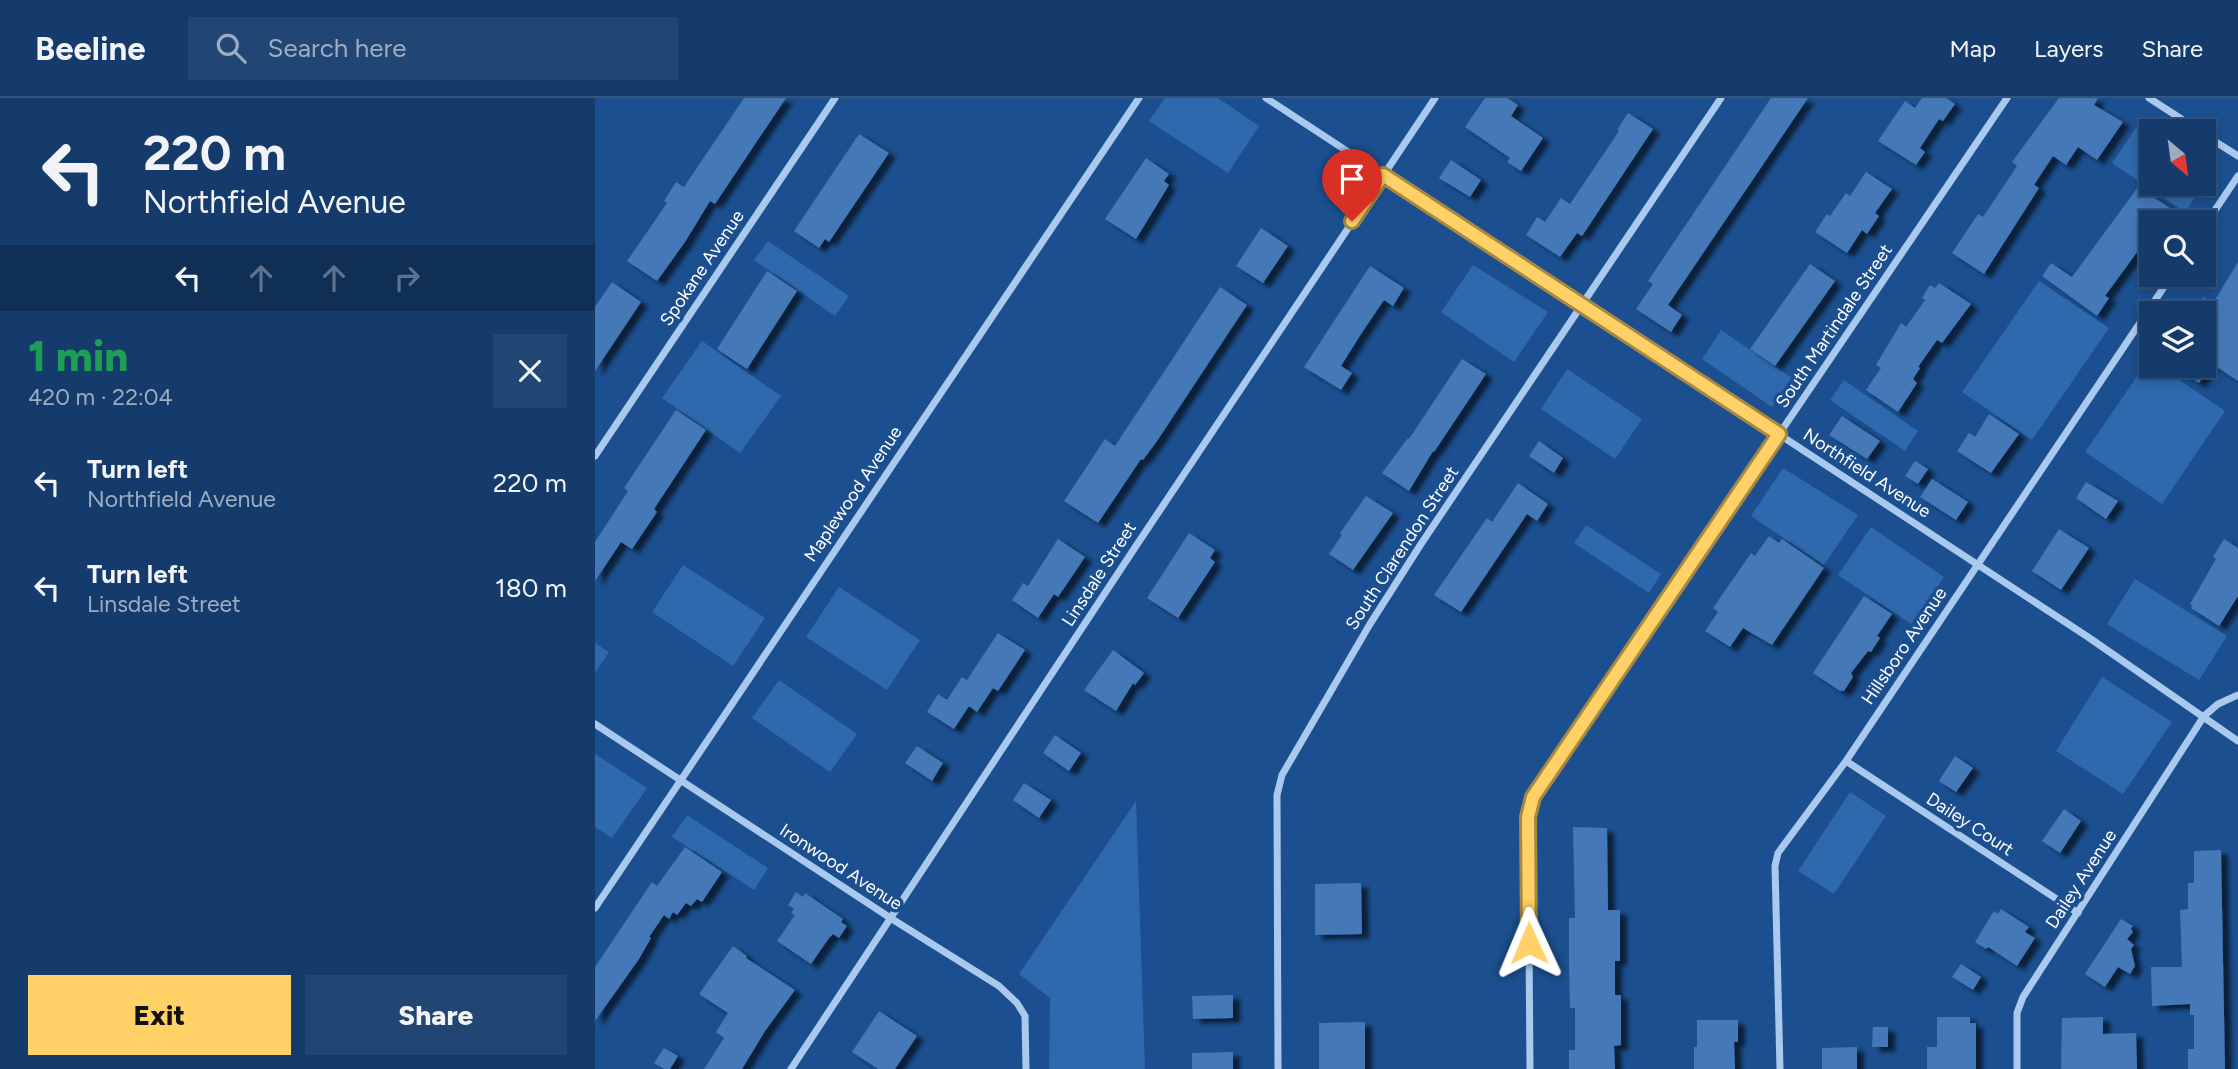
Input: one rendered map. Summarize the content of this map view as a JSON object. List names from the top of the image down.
{
  "streets": {
    "street": [
      "Spokane Avenue",
      "South Martindale Street",
      "Northfield Avenue",
      "Maplewood Avenue",
      "South Clarendon Street",
      "Linsdale Street",
      "Hillsboro Avenue",
      "Dailey Court",
      "Ironwood Avenue",
      "Dailey Avenue"
    ]
  },
  "crossings": [
    ["South Martindale Street", "Northfield Avenue"],
    ["Northfield Avenue", "South Clarendon Street"],
    ["Northfield Avenue", "Linsdale Street"],
    ["Northfield Avenue", "Hillsboro Avenue"],
    ["Northfield Avenue", "Dailey Avenue"],
    ["Maplewood Avenue", "Ironwood Avenue"],
    ["Linsdale Street", "Ironwood Avenue"],
    ["Hillsboro Avenue", "Dailey Court"],
    ["Dailey Court", "Dailey Avenue"]
  ],
  "north": "bottom right",
  "page": {
    "header": "Beeline",
    "search": "Search here",
    "nav": ["Map", "Layers", "Share"],
    "turn": ["220 m", "Northfield Avenue"],
    "heading": ["1 min", "420 m · 22:04"],
    "list": [
      {
        "name": "Turn left",
        "note": "Northfield Avenue",
        "value": "220 m"
      },
      {
        "name": "Turn left",
        "note": "Linsdale Street",
        "value": "180 m"
      }
    ],
    "buttons": ["Exit", "Share"]
  }
}
